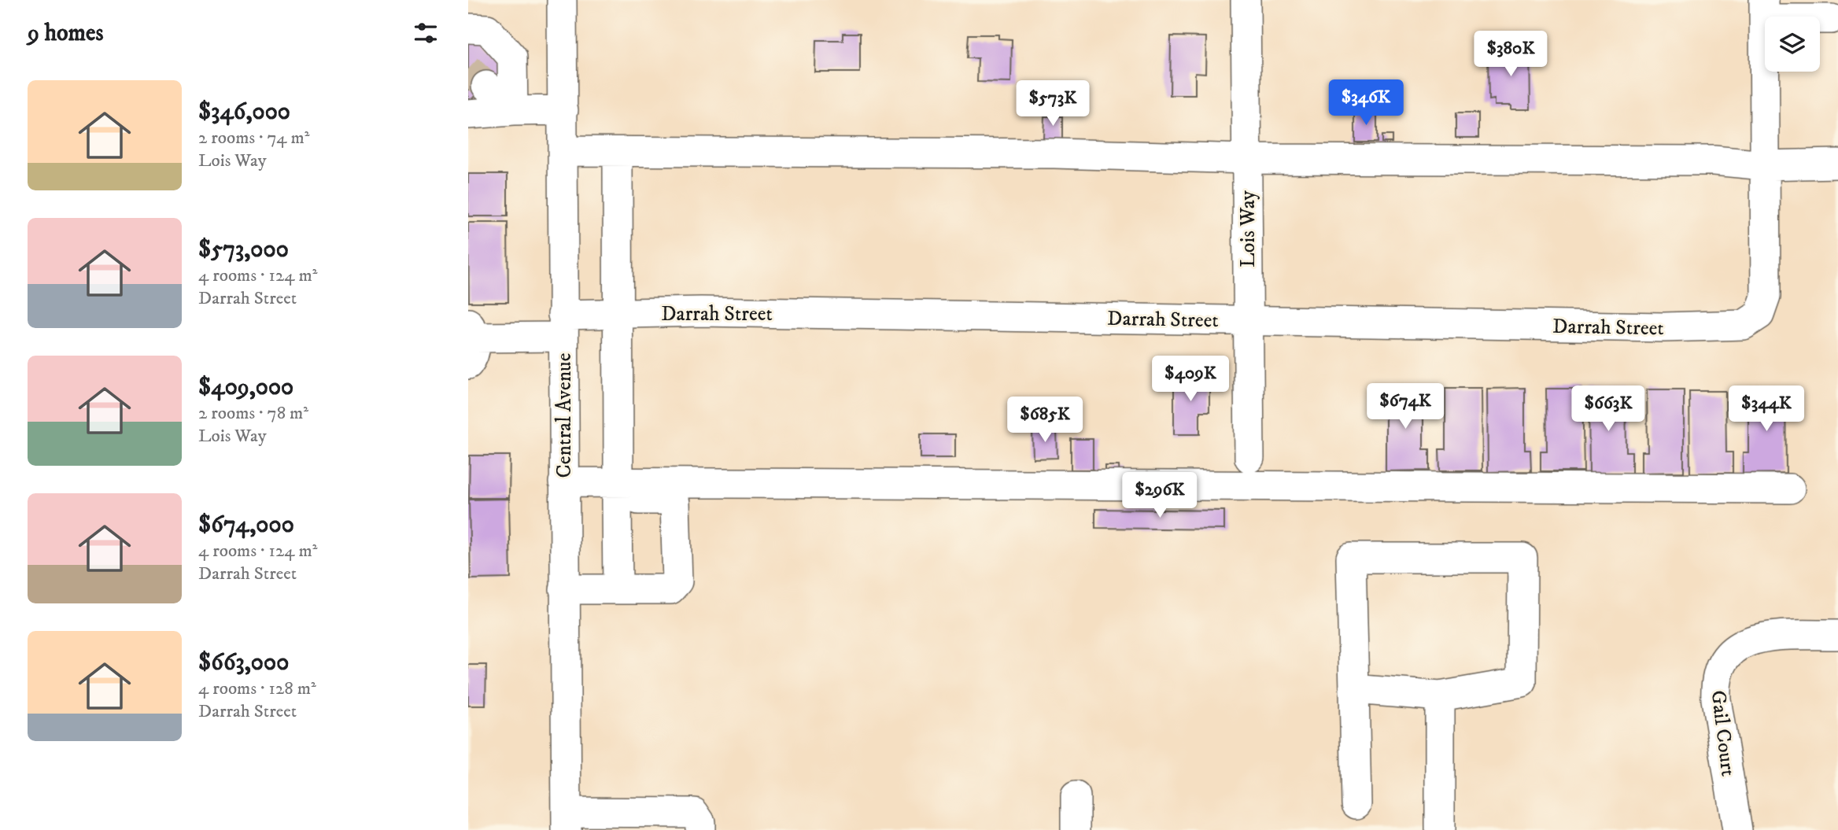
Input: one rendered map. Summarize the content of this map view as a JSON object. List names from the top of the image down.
{
  "streets": {
    "street": [
      "Lois Way",
      "Darrah Street",
      "Central Avenue",
      "Gail Court"
    ]
  },
  "crossings": [
    ["Lois Way", "Darrah Street"],
    ["Darrah Street", "Central Avenue"]
  ],
  "page": {
    "heading": "9 homes",
    "price": [
      "$380K",
      "$346K",
      "$573K",
      "$409K",
      "$674K",
      "$663K",
      "$344K",
      "$685K",
      "$296K"
    ],
    "list": [
      {
        "name": "$346,000",
        "note": "2 rooms · 74 m² · Lois Way"
      },
      {
        "name": "$573,000",
        "note": "4 rooms · 124 m² · Darrah Street"
      },
      {
        "name": "$409,000",
        "note": "2 rooms · 78 m² · Lois Way"
      },
      {
        "name": "$674,000",
        "note": "4 rooms · 124 m² · Darrah Street"
      },
      {
        "name": "$663,000",
        "note": "4 rooms · 128 m² · Darrah Street"
      }
    ]
  }
}
